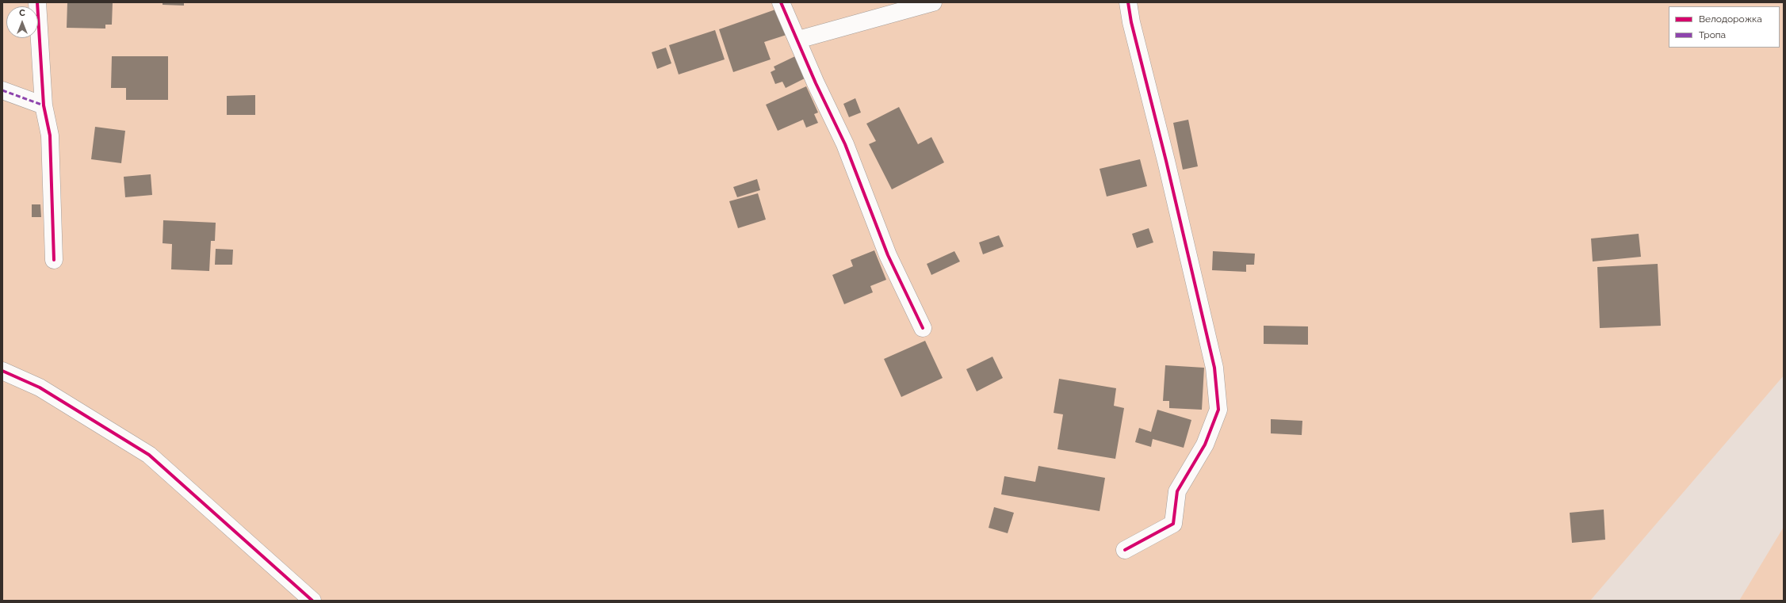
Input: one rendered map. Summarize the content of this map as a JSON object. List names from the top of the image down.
{
  "legend": ["Велодорожка", "Тропа"],
  "north": "top"
}
